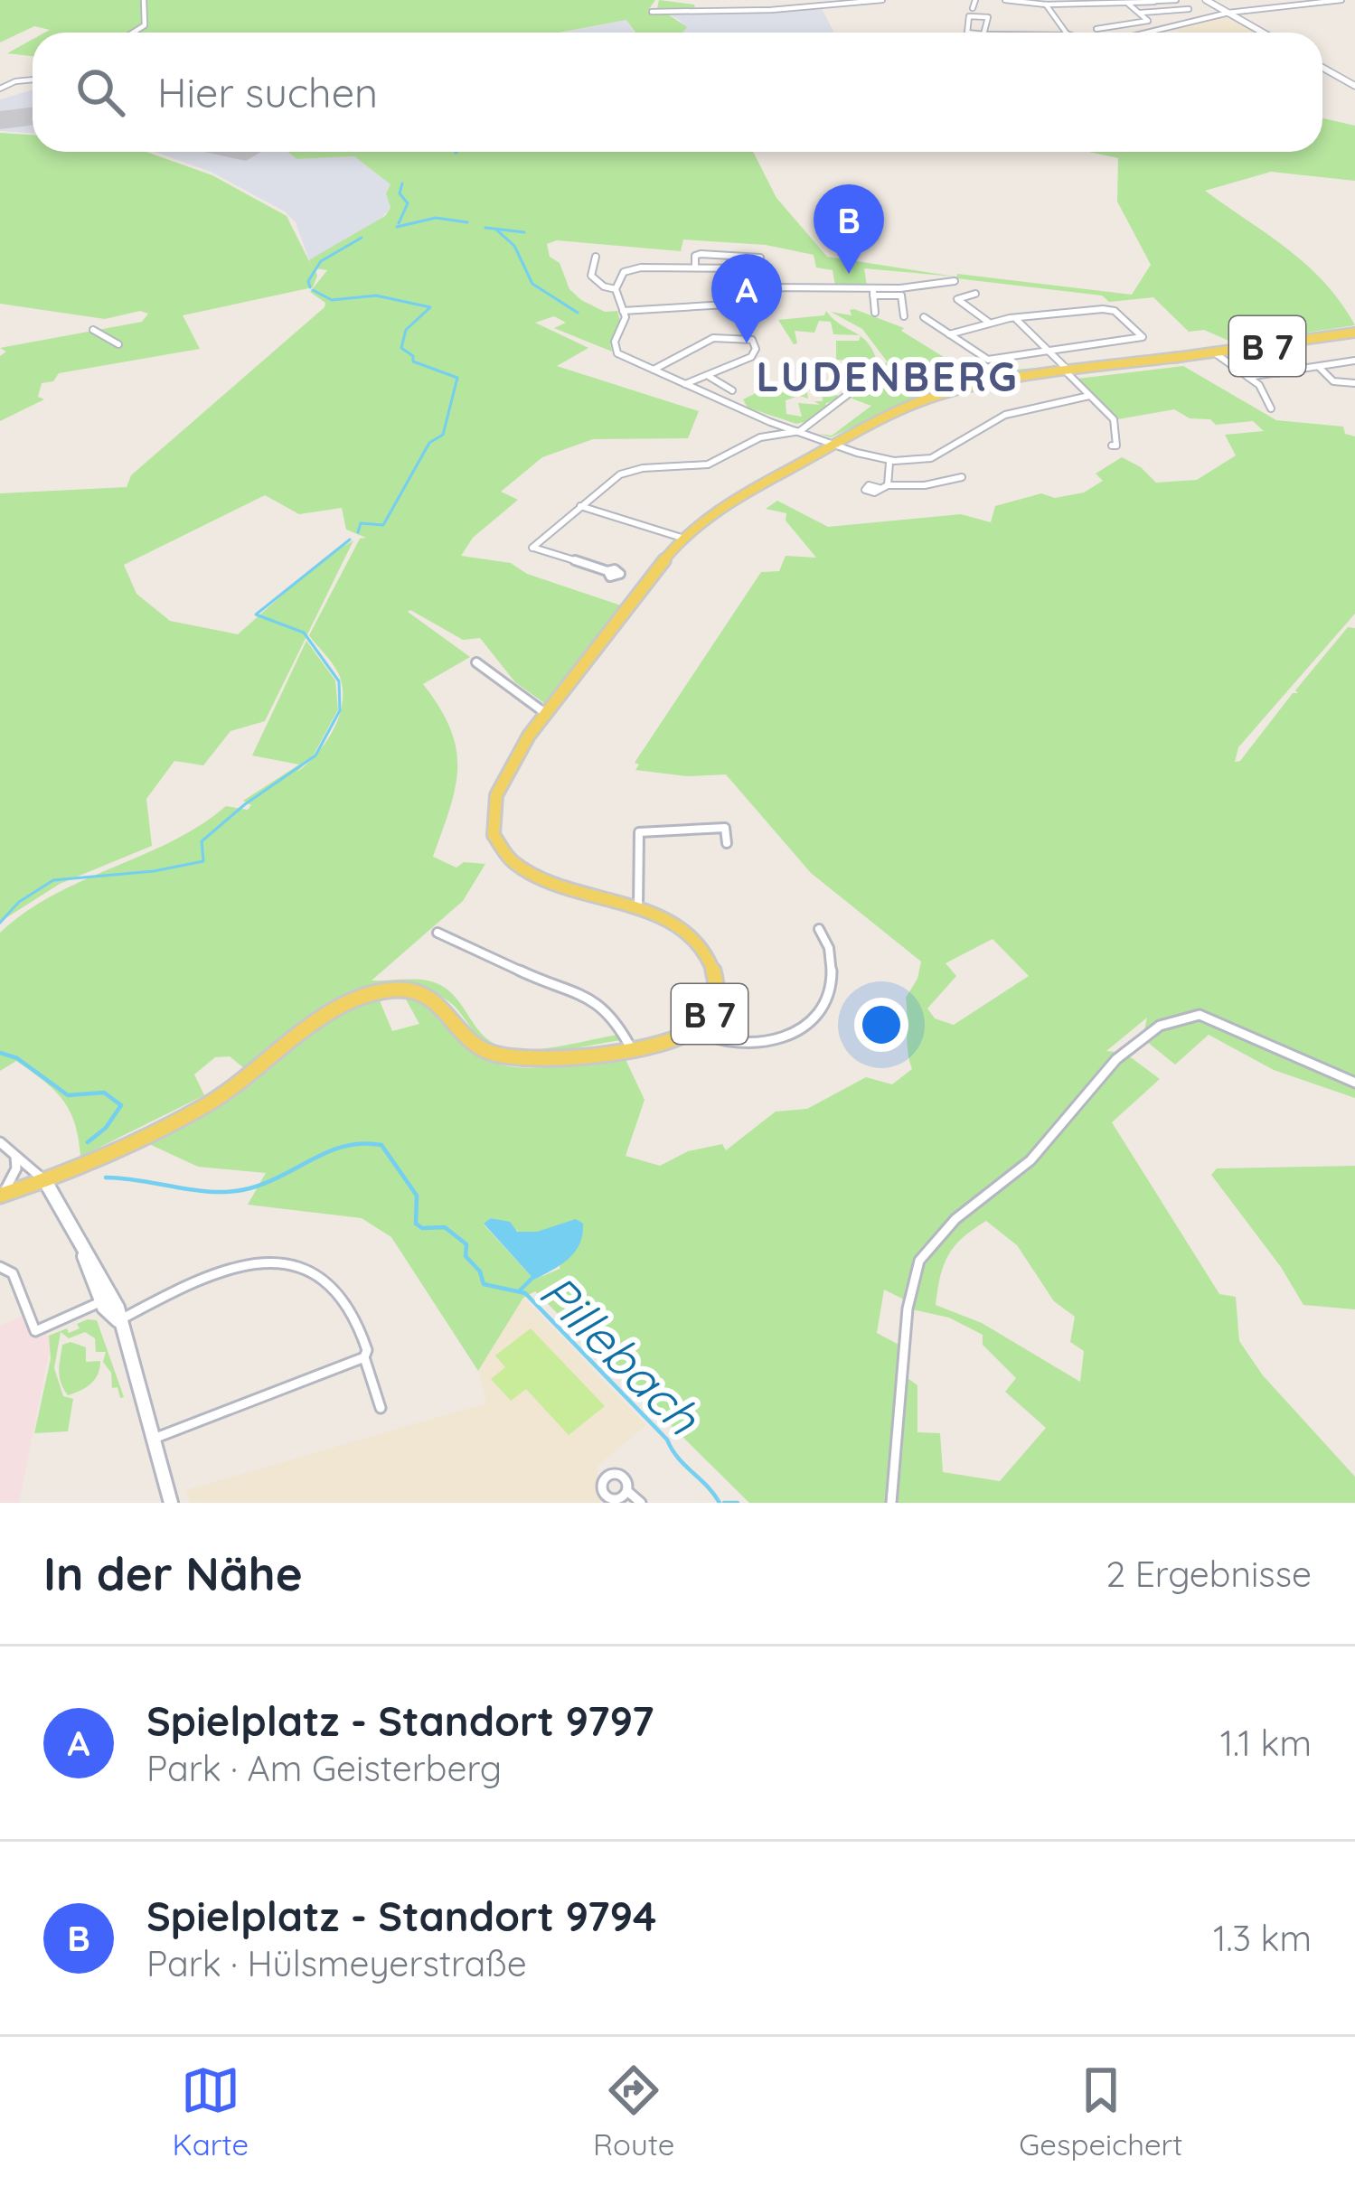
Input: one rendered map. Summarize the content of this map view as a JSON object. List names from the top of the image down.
{
  "streets": {
    "main road": ["B 7"]
  },
  "districts": ["LUDENBERG"],
  "water": ["Pillebach"],
  "page": {
    "search": "Hier suchen",
    "pins": ["B", "A"],
    "heading": ["In der Nähe", "2 Ergebnisse"],
    "list": [
      {
        "mark": "A",
        "name": "Spielplatz - Standort 9797",
        "note": "Park · Am Geisterberg",
        "value": "1.1 km"
      },
      {
        "mark": "B",
        "name": "Spielplatz - Standort 9794",
        "note": "Park · Hülsmeyerstraße",
        "value": "1.3 km"
      }
    ],
    "nav": ["Karte", "Route", "Gespeichert"]
  }
}
